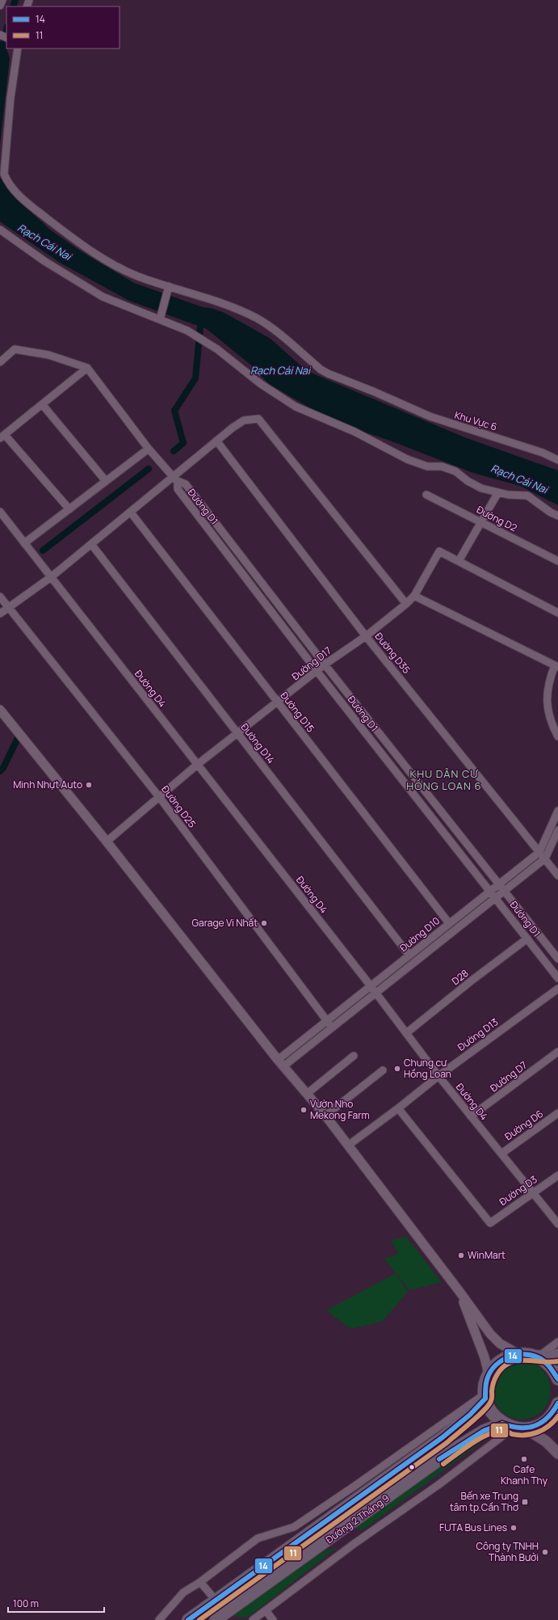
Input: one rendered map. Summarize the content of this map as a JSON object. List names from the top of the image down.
{
  "streets": {
    "highway": ["Đường 2 Tháng 9"],
    "street": [
      "Khu Vực 6",
      "Đường D1",
      "Đường D2",
      "Đường D35",
      "Đường D17",
      "Đường D4",
      "Đường D15",
      "Đường D14",
      "Đường D25",
      "Đường D10",
      "D28",
      "Đường D13",
      "Đường D7",
      "Đường D6",
      "Đường D3"
    ]
  },
  "crossings": [
    ["Đường D1", "Đường D17"],
    ["Đường D1", "Đường D10"],
    ["Đường D1", "D28"],
    ["Đường D35", "Đường D17"],
    ["Đường D35", "Đường D10"],
    ["Đường D17", "Đường D4"],
    ["Đường D17", "Đường D15"],
    ["Đường D17", "Đường D14"],
    ["Đường D17", "Đường D25"],
    ["Đường D4", "Đường D10"],
    ["Đường D4", "D28"],
    ["Đường D4", "Đường D13"],
    ["Đường D4", "Đường D7"],
    ["Đường D4", "Đường D6"],
    ["Đường D4", "Đường D3"],
    ["Đường D15", "Đường D10"],
    ["Đường D14", "Đường D10"],
    ["Đường D25", "Đường D10"],
    ["Đường D13", "Đường D3"]
  ],
  "districts": ["KHU DÂN CƯ HỒNG LOAN 6"],
  "water": ["Rạch Cái Nai"],
  "places": {
    "other": [
      "Minh Nhựt Auto",
      "Garage Vi Nhất",
      "Chung cư Hồng Loan",
      "Vườn Nho Mekong Farm",
      "WinMart",
      "Cafe Khanh Thy",
      "FUTA Bus Lines",
      "Công ty TNHH Thành Bưởi"
    ],
    "transit": ["Bến xe Trung tâm tp.Cần Thơ"]
  },
  "lines": ["transit line 14", "transit line 11"],
  "legend": ["14", "11"],
  "scale_bar": "100 m"
}
